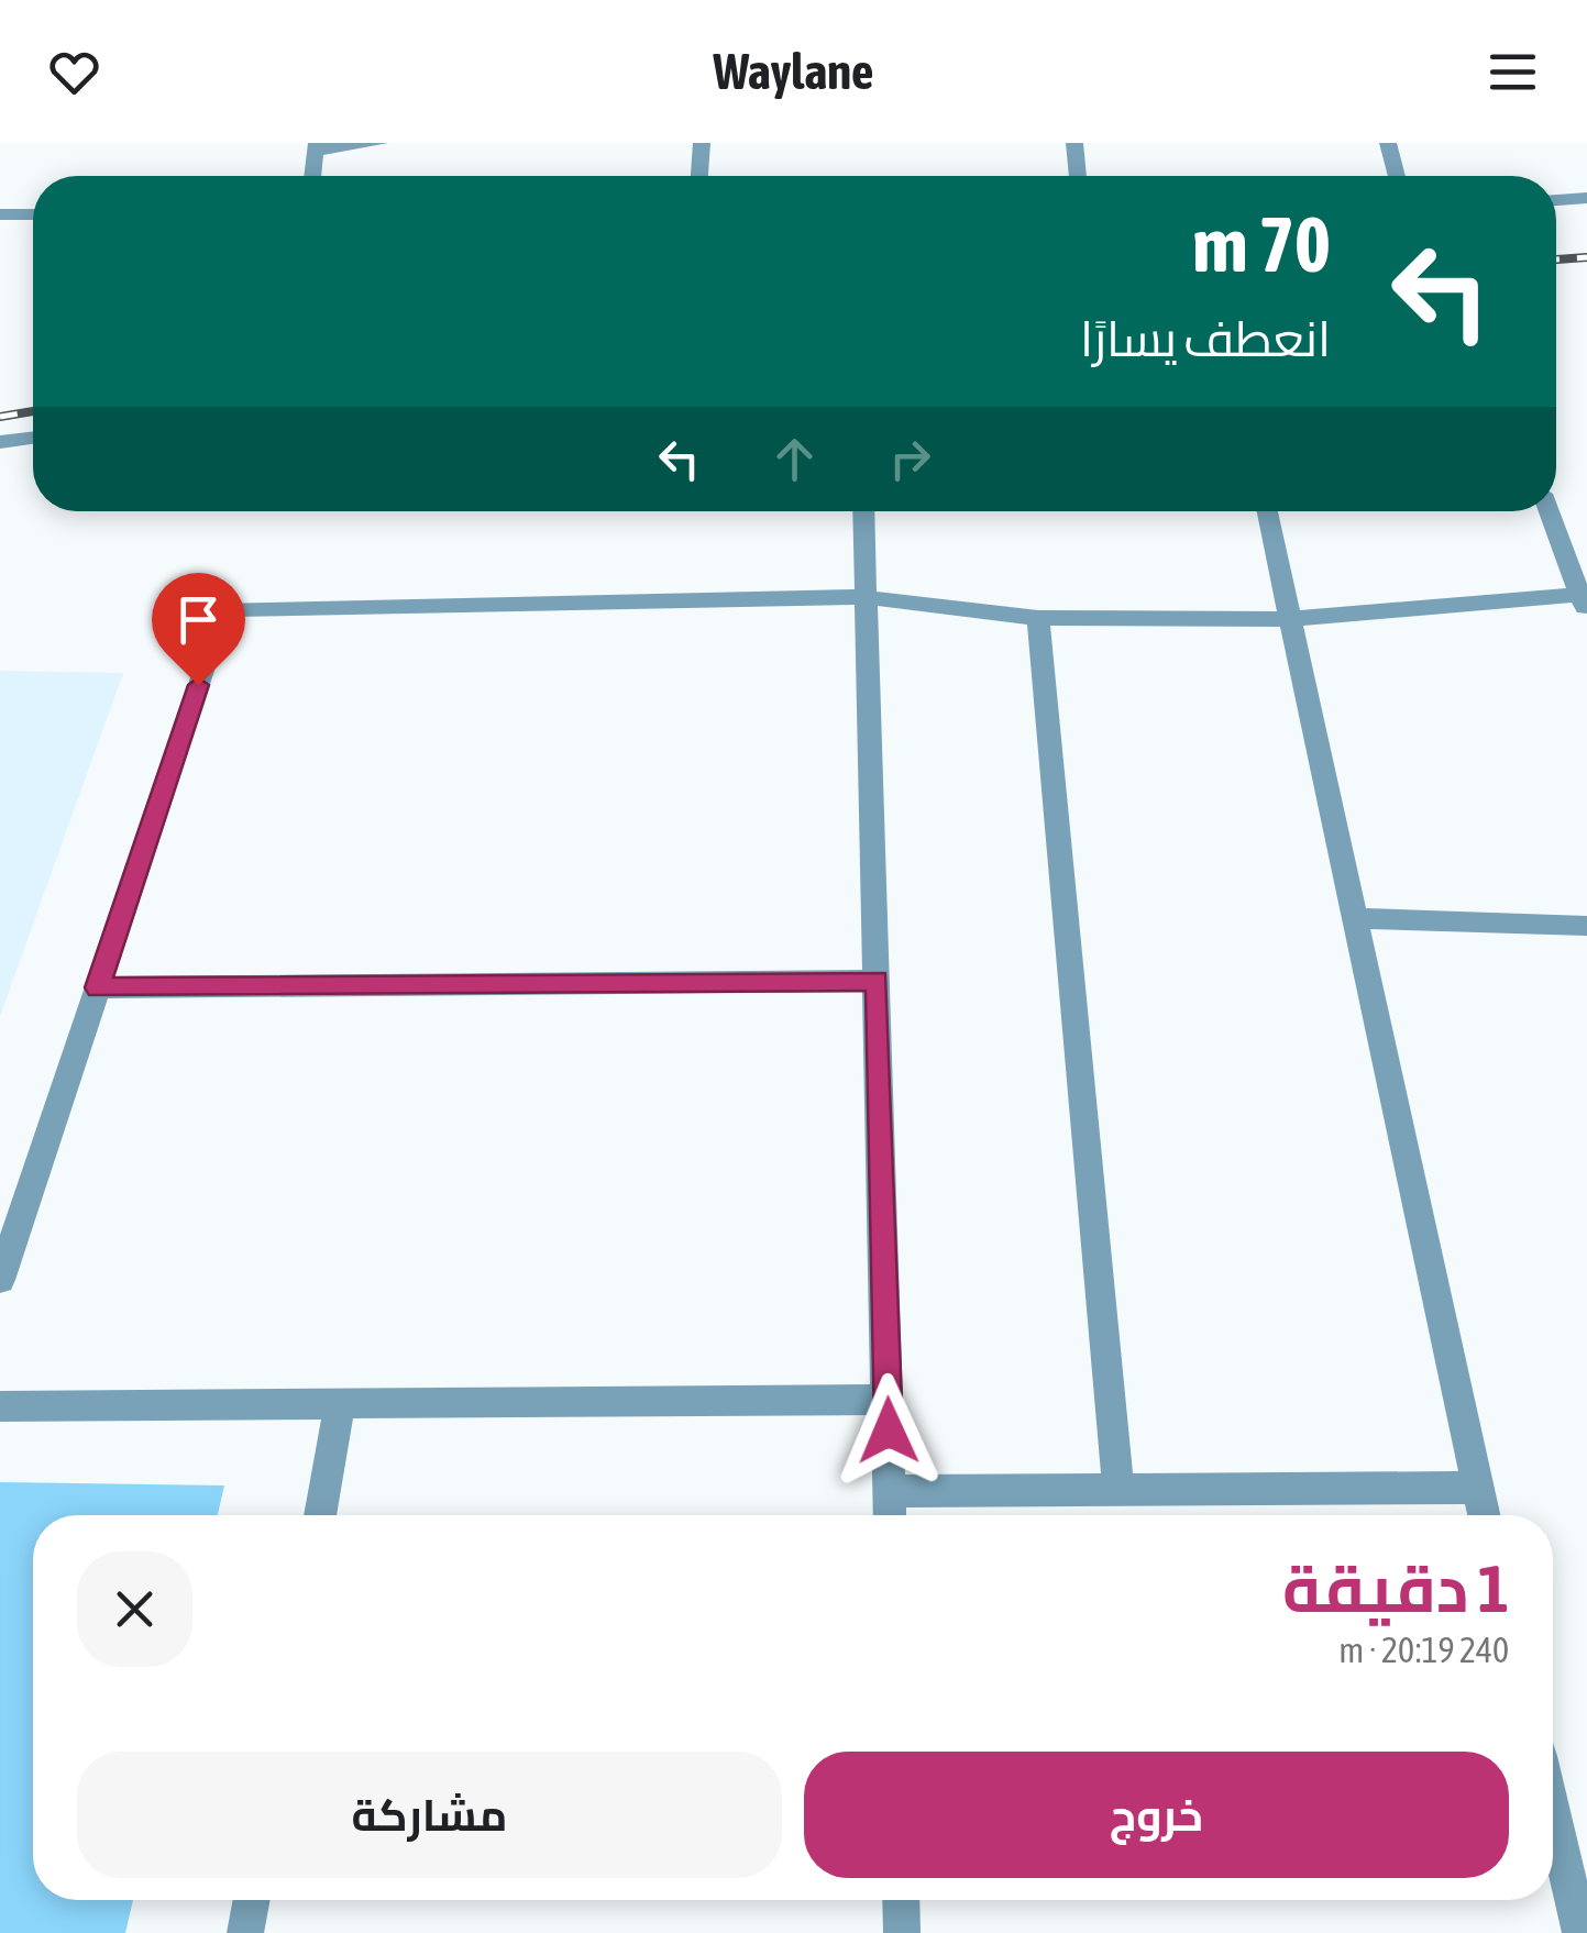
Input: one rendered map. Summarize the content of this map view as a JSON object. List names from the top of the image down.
{
  "page": {
    "header": "Waylane",
    "turn": ["70 m", "انعطف يسارًا"],
    "heading": ["1 دقيقة", "240 m · 20:19"],
    "buttons": ["خروج", "مشاركة"]
  }
}
